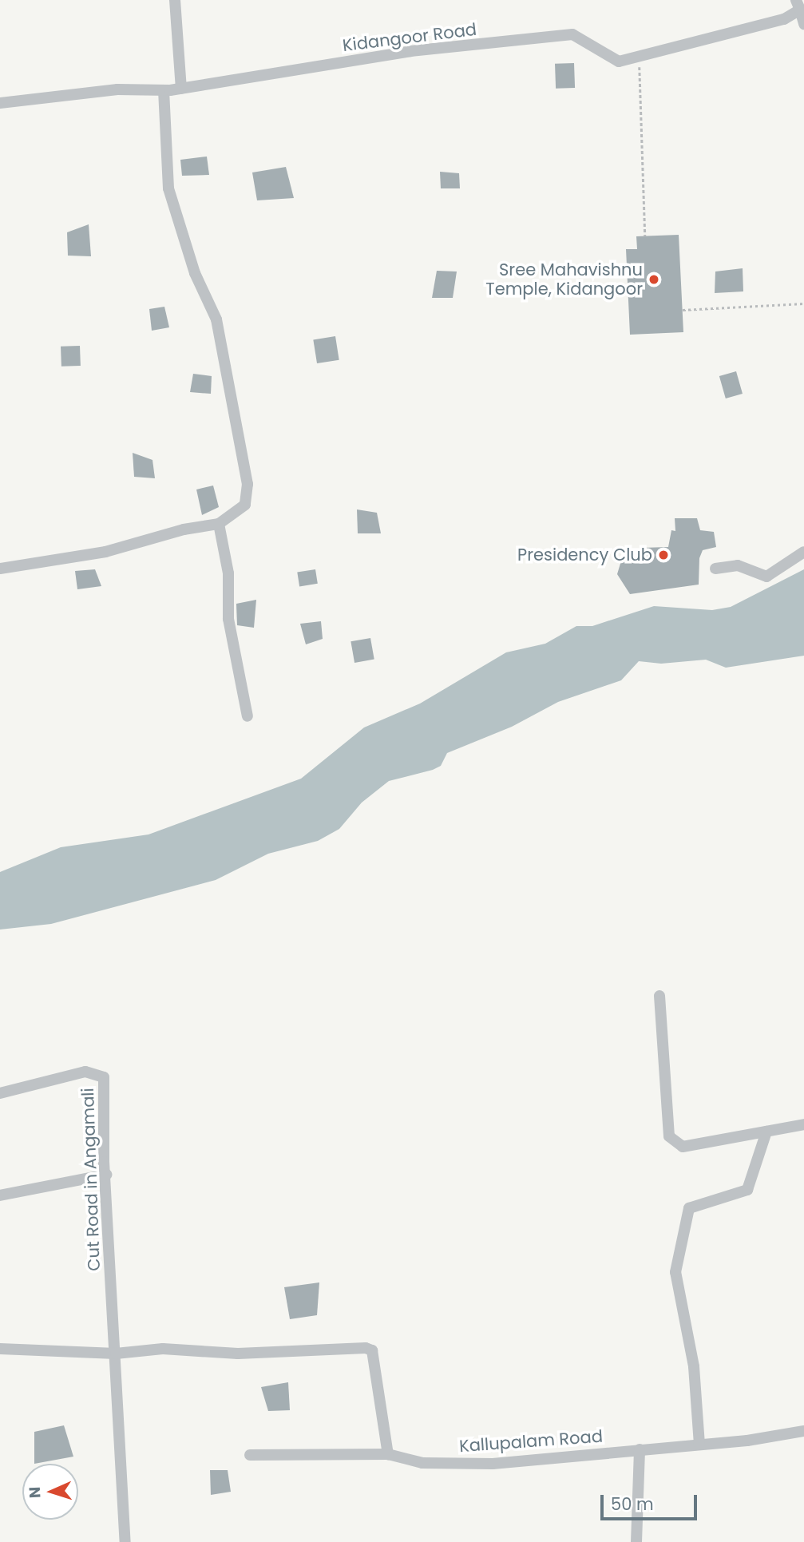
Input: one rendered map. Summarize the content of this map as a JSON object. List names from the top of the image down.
{
  "streets": {
    "street": ["Kidangoor Road", "Cut Road in Angamali", "Kallupalam Road"]
  },
  "places": ["Sree Mahavishnu Temple, Kidangoor", "Presidency Club"],
  "scale_bar": "50 m",
  "north": "left"
}
